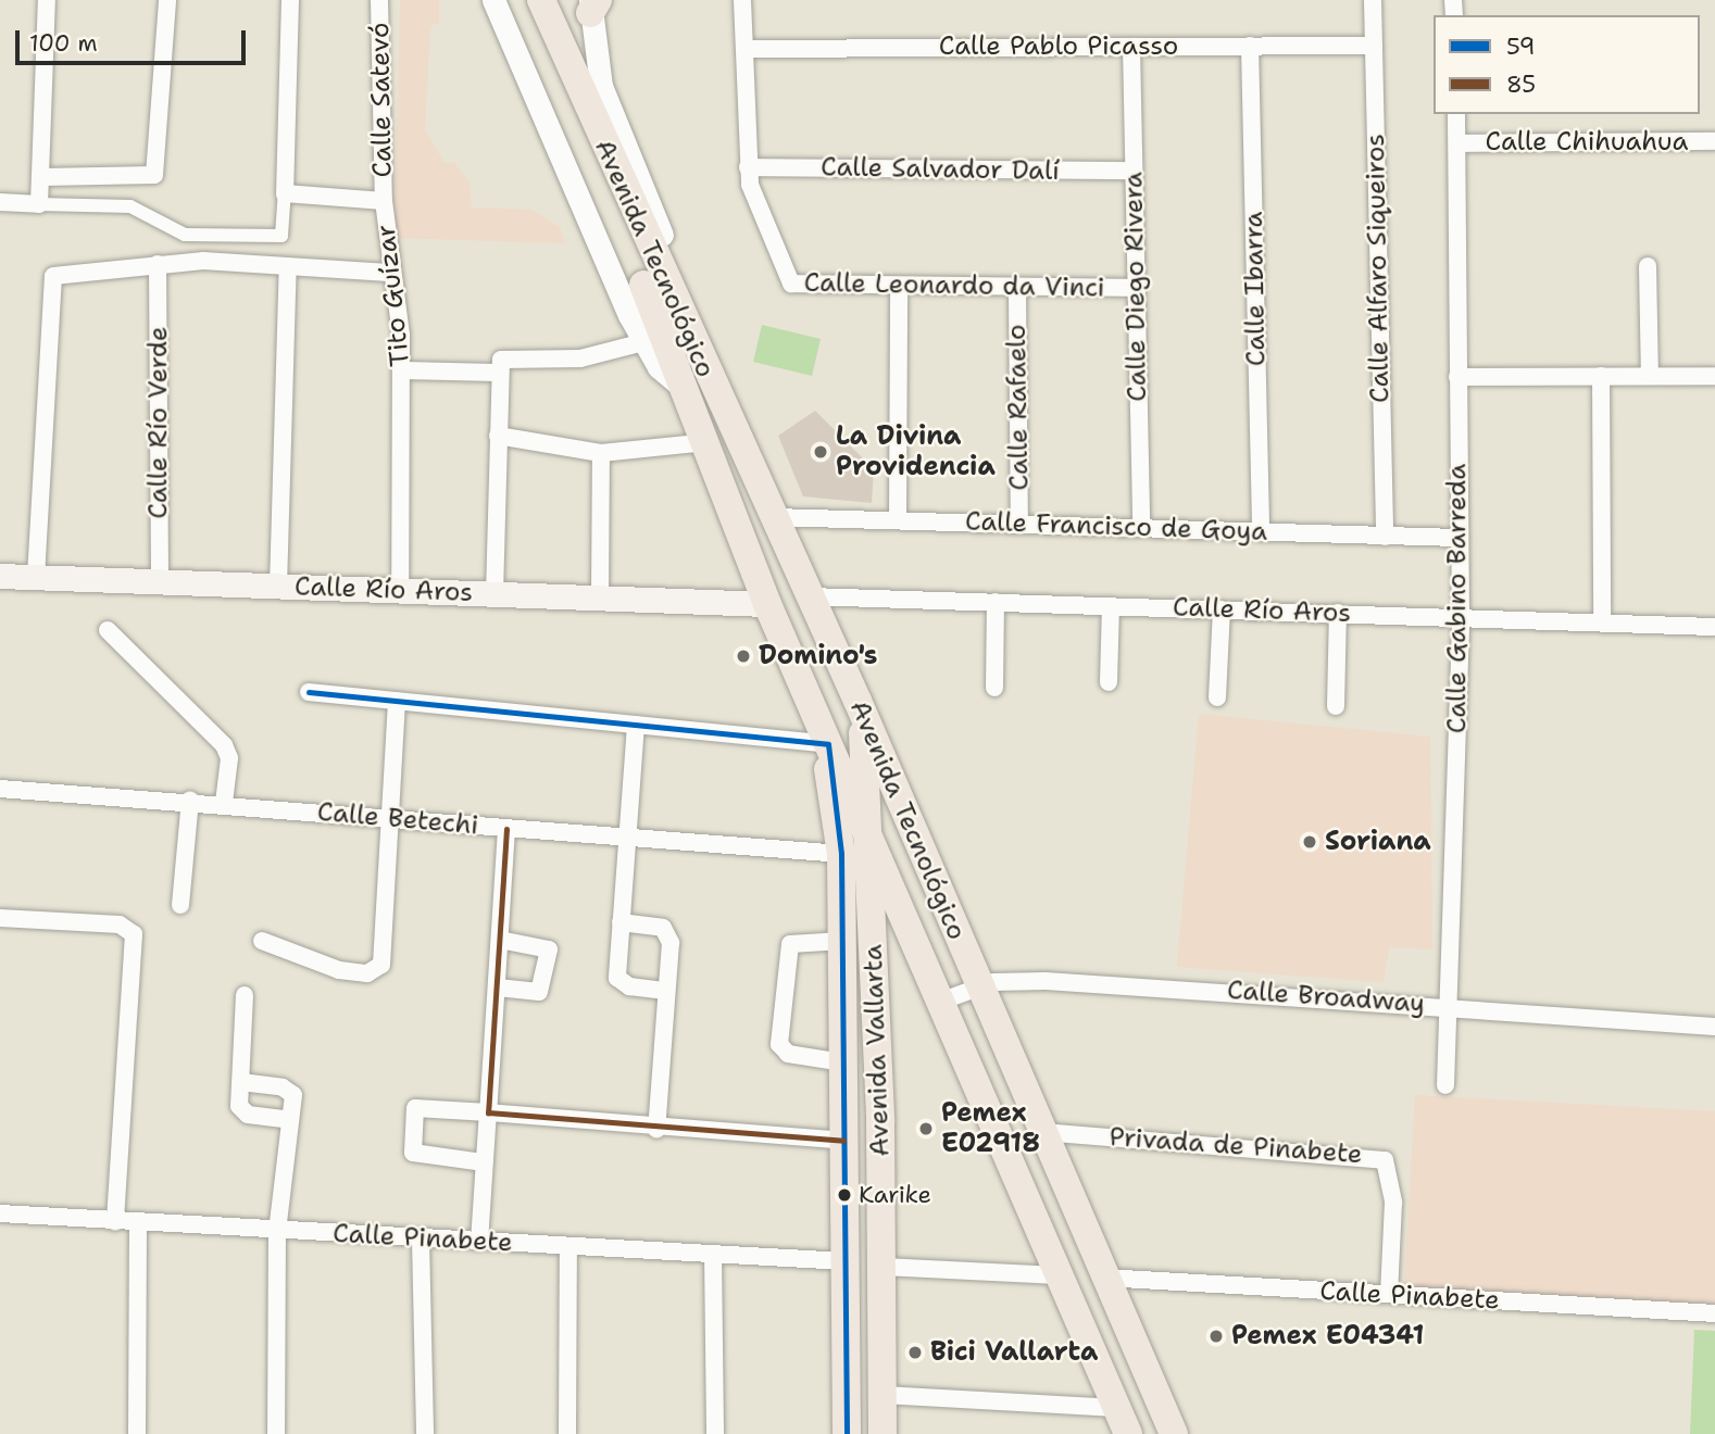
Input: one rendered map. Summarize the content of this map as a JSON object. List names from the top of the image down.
{
  "streets": {
    "main road": ["Avenida Tecnológico", "Calle Río Aros", "Avenida Vallarta"],
    "street": [
      "Calle Pablo Picasso",
      "Calle Satevó",
      "Calle Chihuahua",
      "Calle Salvador Dalí",
      "Calle Alfaro Siqueiros",
      "Calle Leonardo da Vinci",
      "Calle Diego Rivera",
      "Calle Ibarra",
      "Tito Guízar",
      "Calle Rafaelo",
      "Calle Río Verde",
      "Calle Francisco de Goya",
      "Calle Gabino Barreda",
      "Calle Betechi",
      "Calle Broadway",
      "Privada de Pinabete",
      "Calle Pinabete"
    ]
  },
  "crossings": [
    ["Calle Pablo Picasso", "Calle Alfaro Siqueiros"],
    ["Calle Pablo Picasso", "Calle Leonardo da Vinci"],
    ["Calle Pablo Picasso", "Calle Diego Rivera"],
    ["Calle Pablo Picasso", "Calle Ibarra"],
    ["Calle Satevó", "Tito Guízar"],
    ["Calle Chihuahua", "Calle Gabino Barreda"],
    ["Calle Salvador Dalí", "Calle Leonardo da Vinci"],
    ["Calle Salvador Dalí", "Calle Diego Rivera"],
    ["Avenida Tecnológico", "Calle Francisco de Goya"],
    ["Avenida Tecnológico", "Calle Río Aros"],
    ["Avenida Tecnológico", "Calle Broadway"],
    ["Avenida Tecnológico", "Avenida Vallarta"],
    ["Avenida Tecnológico", "Privada de Pinabete"],
    ["Avenida Tecnológico", "Calle Pinabete"],
    ["Calle Alfaro Siqueiros", "Calle Francisco de Goya"],
    ["Calle Leonardo da Vinci", "Calle Diego Rivera"],
    ["Calle Leonardo da Vinci", "Calle Rafaelo"],
    ["Calle Diego Rivera", "Calle Francisco de Goya"],
    ["Calle Ibarra", "Calle Francisco de Goya"],
    ["Tito Guízar", "Calle Río Aros"],
    ["Calle Rafaelo", "Calle Francisco de Goya"],
    ["Calle Río Verde", "Calle Río Aros"],
    ["Calle Francisco de Goya", "Calle Gabino Barreda"],
    ["Calle Río Aros", "Calle Gabino Barreda"],
    ["Calle Gabino Barreda", "Calle Broadway"],
    ["Calle Betechi", "Avenida Vallarta"],
    ["Avenida Vallarta", "Calle Pinabete"],
    ["Privada de Pinabete", "Calle Pinabete"]
  ],
  "places": [
    "La Divina Providencia",
    "Domino's",
    "Soriana",
    "Pemex E02918",
    "Karike",
    "Pemex E04341",
    "Bici Vallarta"
  ],
  "lines": ["transit line 59", "transit line 85"],
  "legend": ["59", "85"],
  "scale_bar": "100 m"
}
